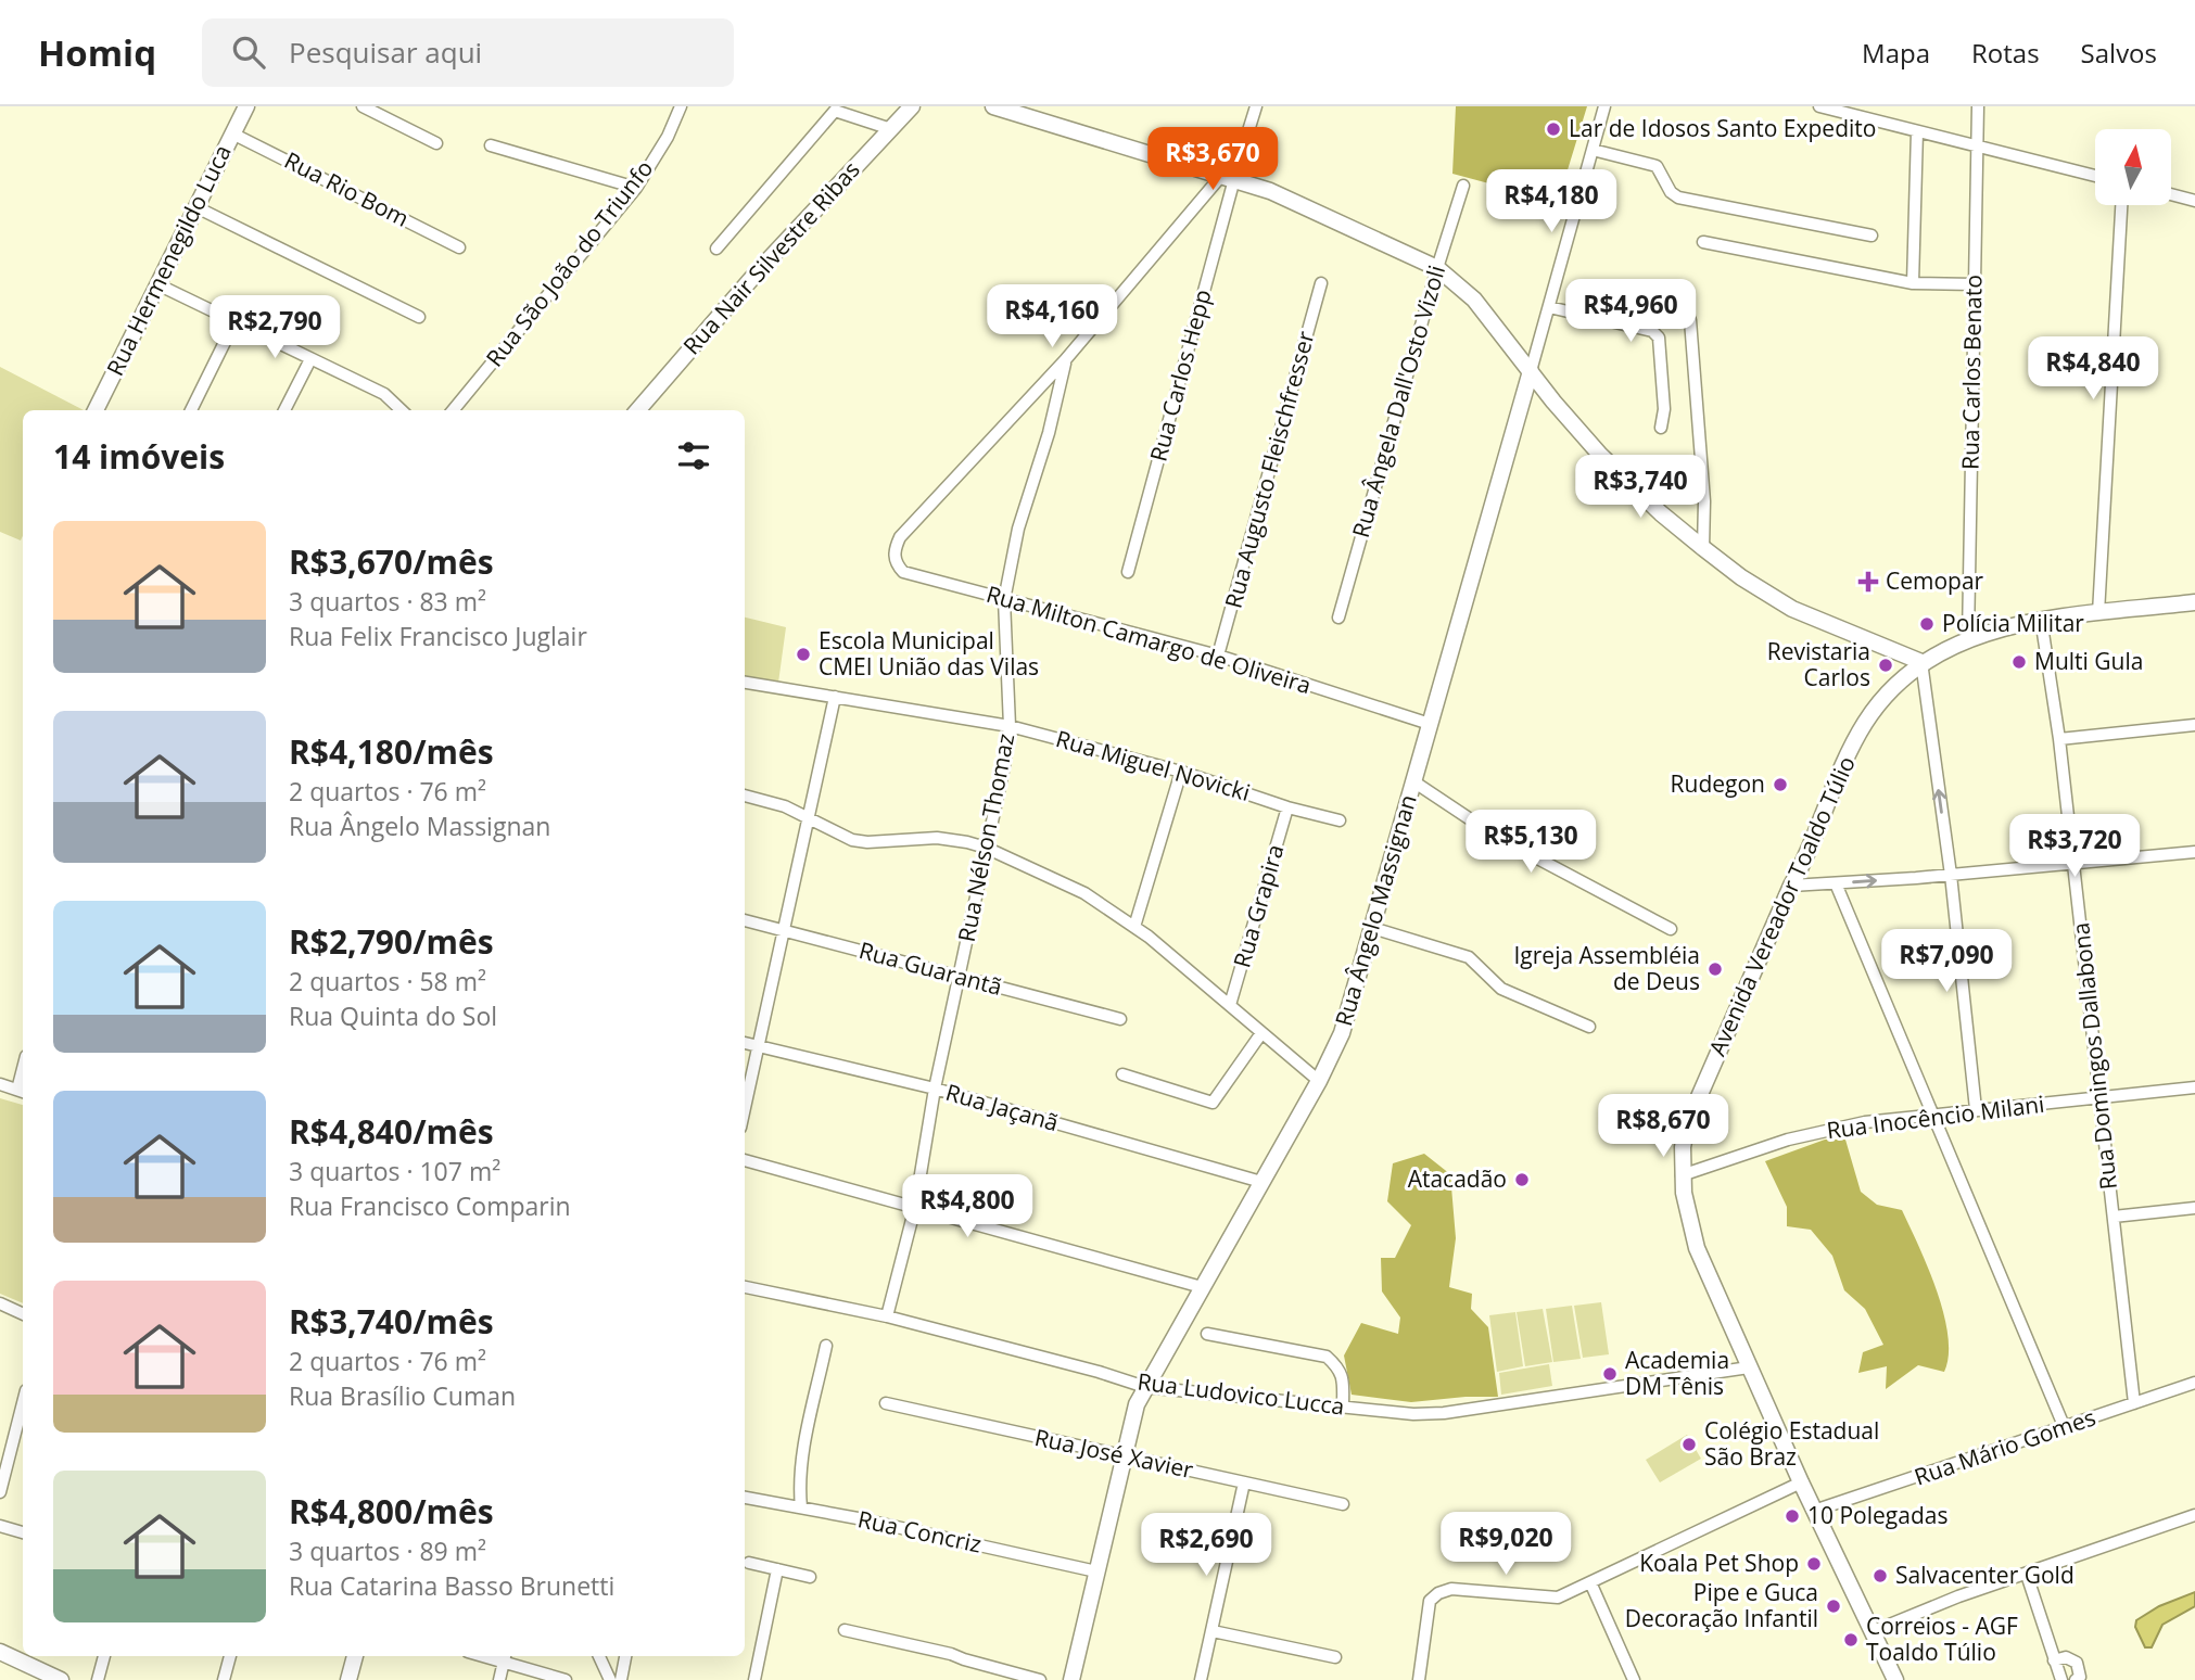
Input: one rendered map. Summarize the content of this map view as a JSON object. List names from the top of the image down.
{
  "streets": {
    "street": [
      "Rua Rio Bom",
      "Rua Nair Silvestre Ribas",
      "Rua Hermenegildo Luca",
      "Rua São João do Triunfo",
      "Rua Carlos Benato",
      "Rua Carlos Hepp",
      "Rua Ângela Dall'Osto Vizoli",
      "Rua Augusto Fleischfresser",
      "Rua Milton Camargo de Oliveira",
      "Rua Miguel Novicki",
      "Rua Nélson Thomaz",
      "Rua Grapira",
      "Avenida Vereador Toaldo Túlio",
      "Rua Ângelo Massignan",
      "Rua Guarantã",
      "Rua Domingos Dallabona",
      "Rua Jaçanã",
      "Rua Inocêncio Milani",
      "Rua Ludovico Lucca",
      "Rua Mário Gomes",
      "Rua José Xavier",
      "Rua Concriz"
    ]
  },
  "crossings": [
    ["Rua Rio Bom", "Rua Hermenegildo Luca"],
    ["Rua Carlos Benato", "Avenida Vereador Toaldo Túlio"],
    ["Rua Augusto Fleischfresser", "Rua Milton Camargo de Oliveira"],
    ["Rua Milton Camargo de Oliveira", "Rua Nélson Thomaz"],
    ["Rua Milton Camargo de Oliveira", "Rua Ângelo Massignan"],
    ["Rua Miguel Novicki", "Rua Nélson Thomaz"],
    ["Rua Miguel Novicki", "Rua Grapira"],
    ["Rua Nélson Thomaz", "Rua Guarantã"],
    ["Rua Nélson Thomaz", "Rua Jaçanã"],
    ["Rua Nélson Thomaz", "Rua Ludovico Lucca"],
    ["Avenida Vereador Toaldo Túlio", "Rua Domingos Dallabona"],
    ["Avenida Vereador Toaldo Túlio", "Rua Inocêncio Milani"],
    ["Avenida Vereador Toaldo Túlio", "Rua Ludovico Lucca"],
    ["Avenida Vereador Toaldo Túlio", "Rua Mário Gomes"],
    ["Rua Ângelo Massignan", "Rua Jaçanã"],
    ["Rua Ângelo Massignan", "Rua Ludovico Lucca"],
    ["Rua Ângelo Massignan", "Rua José Xavier"],
    ["Rua Ângelo Massignan", "Rua Concriz"],
    ["Rua Domingos Dallabona", "Rua Inocêncio Milani"],
    ["Rua Domingos Dallabona", "Rua Mário Gomes"]
  ],
  "places": {
    "other": [
      "Lar de Idosos Santo Expedito",
      "Polícia Militar",
      "Escola Municipal CMEI União das Vilas",
      "Multi Gula",
      "Revistaria Carlos",
      "Rudegon",
      "Igreja Assembléia de Deus",
      "Atacadão",
      "Academia DM Tênis",
      "Colégio Estadual São Braz",
      "10 Polegadas",
      "Koala Pet Shop",
      "Salvacenter Gold",
      "Pipe e Guca Decoração Infantil",
      "Correios - AGF Toaldo Túlio"
    ],
    "health": ["Cemopar"]
  },
  "north": "top",
  "page": {
    "header": "Homiq",
    "search": "Pesquisar aqui",
    "nav": ["Mapa", "Rotas", "Salvos"],
    "price": [
      "R$3,670",
      "R$4,180",
      "R$4,960",
      "R$4,160",
      "R$2,790",
      "R$4,840",
      "R$3,740",
      "R$5,130",
      "R$3,720",
      "R$7,090",
      "R$8,670",
      "R$4,800",
      "R$9,020",
      "R$2,690"
    ],
    "heading": "14 imóveis",
    "list": [
      {
        "name": "R$3,670/mês",
        "note": "3 quartos · 83 m² · Rua Felix Francisco Juglair"
      },
      {
        "name": "R$4,180/mês",
        "note": "2 quartos · 76 m² · Rua Ângelo Massignan"
      },
      {
        "name": "R$2,790/mês",
        "note": "2 quartos · 58 m² · Rua Quinta do Sol"
      },
      {
        "name": "R$4,840/mês",
        "note": "3 quartos · 107 m² · Rua Francisco Comparin"
      },
      {
        "name": "R$3,740/mês",
        "note": "2 quartos · 76 m² · Rua Brasílio Cuman"
      },
      {
        "name": "R$4,800/mês",
        "note": "3 quartos · 89 m² · Rua Catarina Basso Brunetti"
      }
    ]
  }
}
